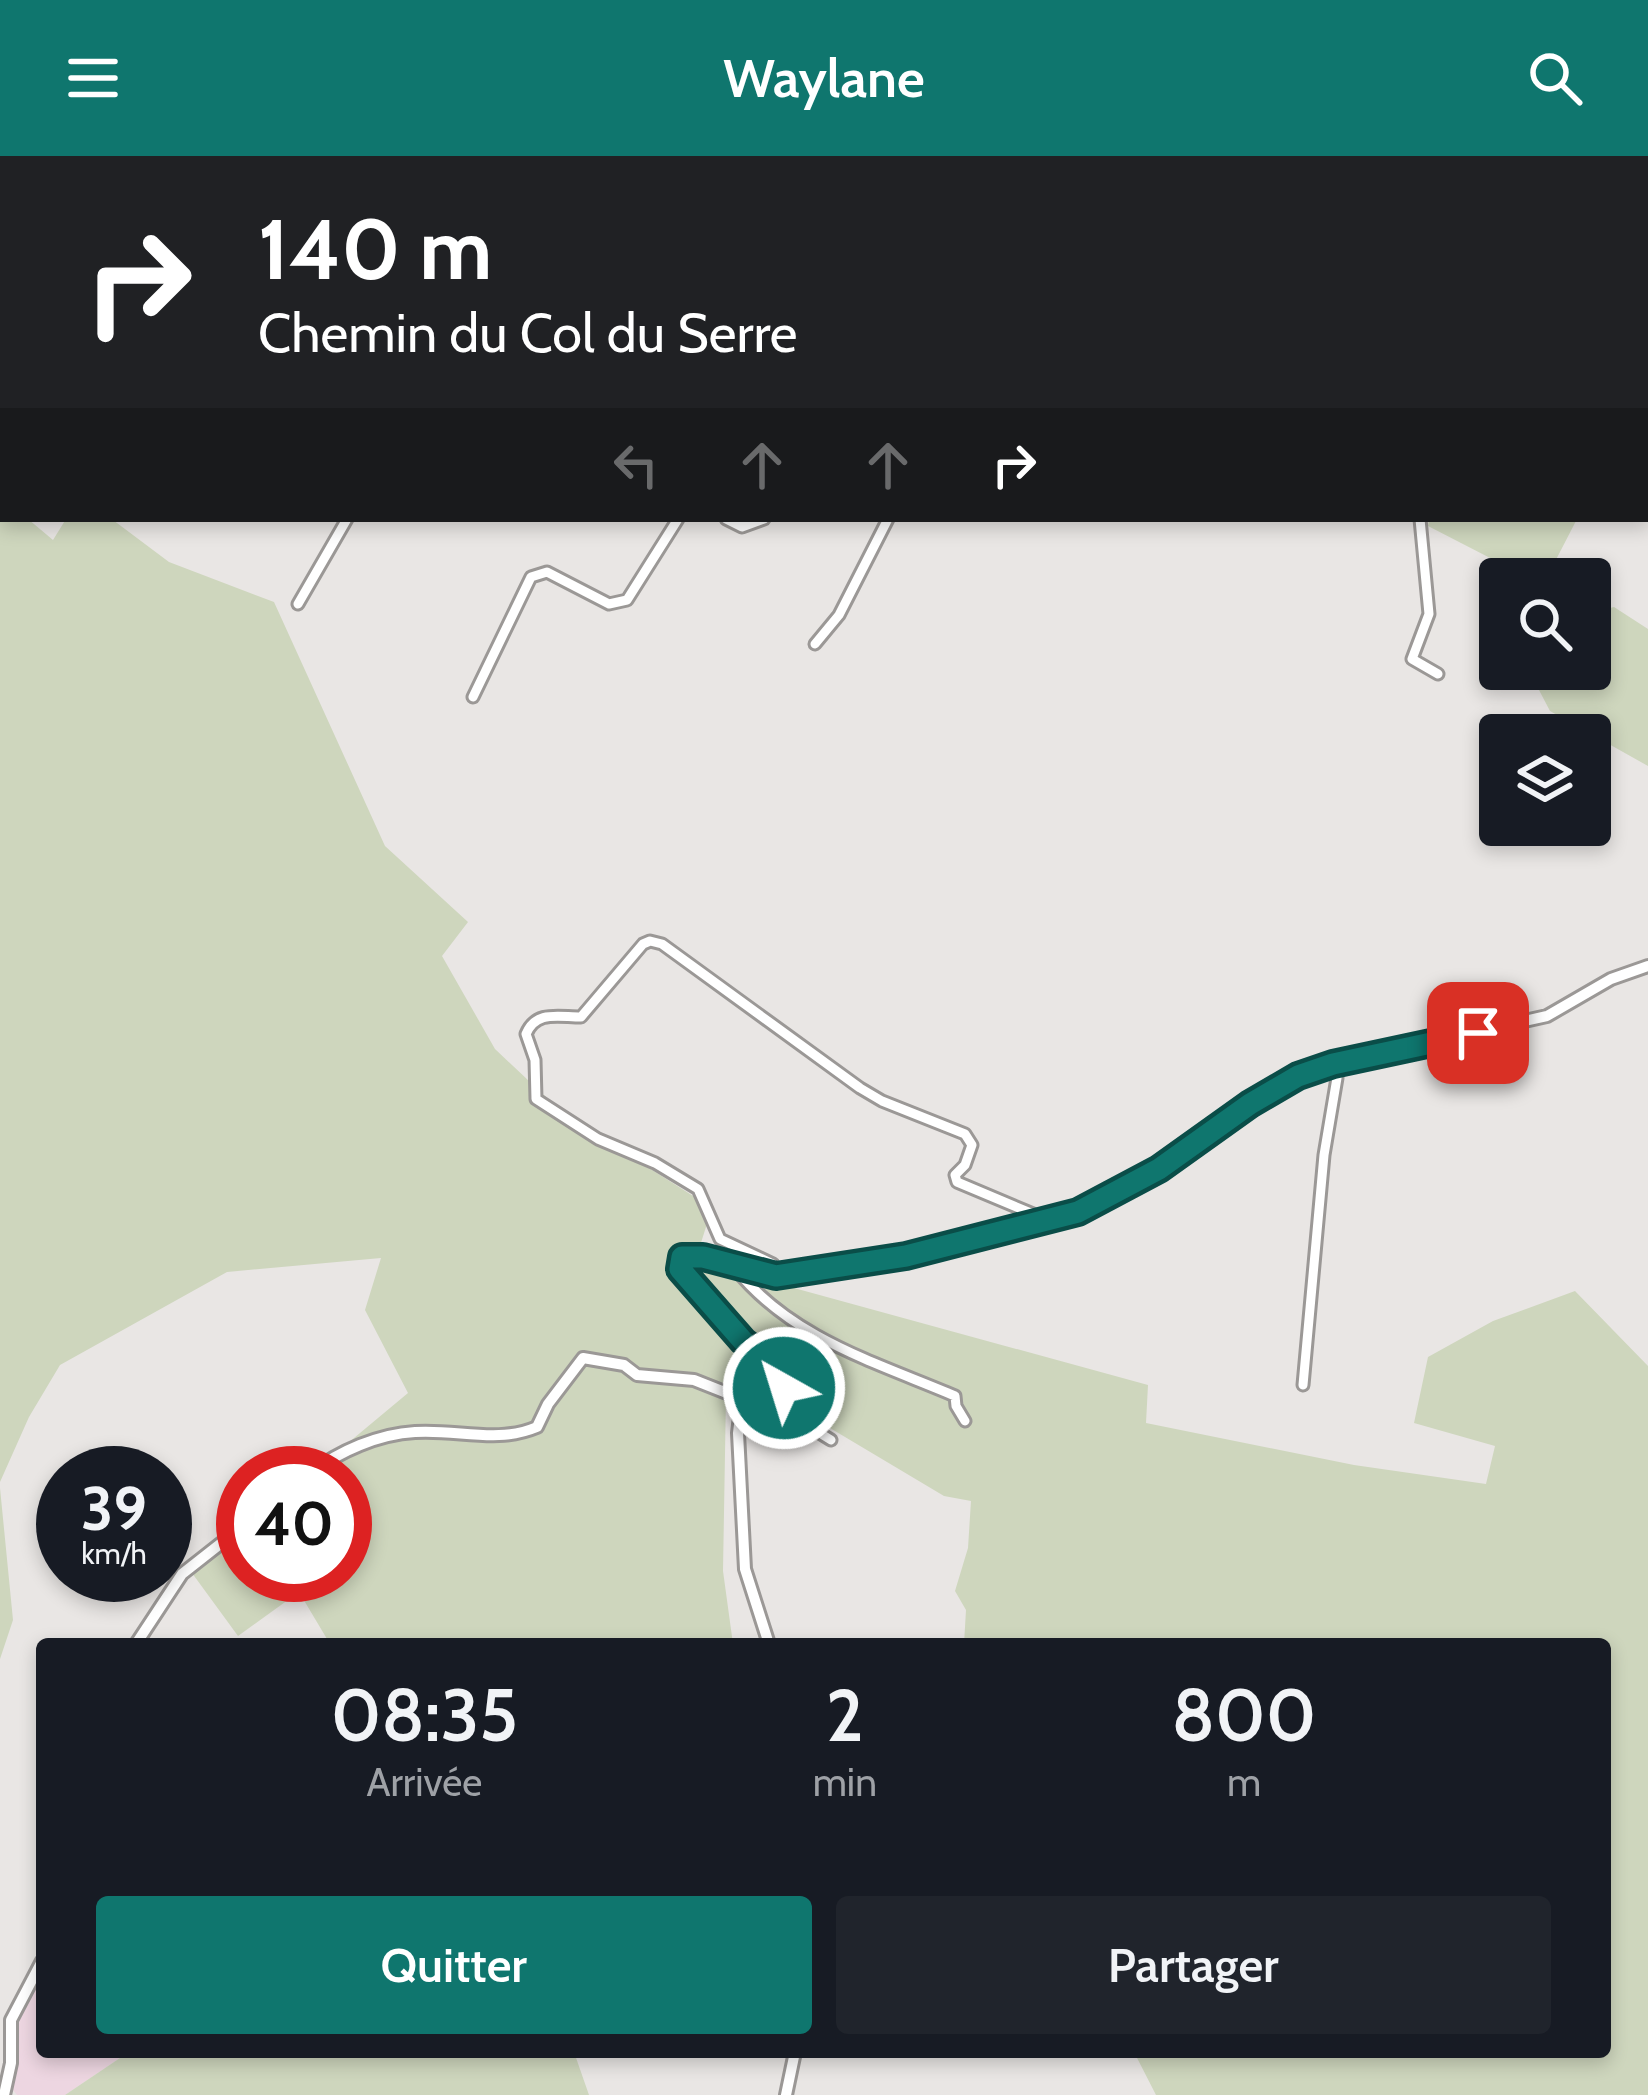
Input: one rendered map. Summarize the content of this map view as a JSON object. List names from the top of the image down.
{
  "page": {
    "header": "Waylane",
    "turn": ["140 m", "Chemin du Col du Serre"],
    "speed": "39 km/h",
    "limit": "40",
    "eta": [
      "08:35",
      "Arrivée",
      "2",
      "min",
      "800",
      "m"
    ],
    "buttons": ["Quitter", "Partager"]
  }
}
